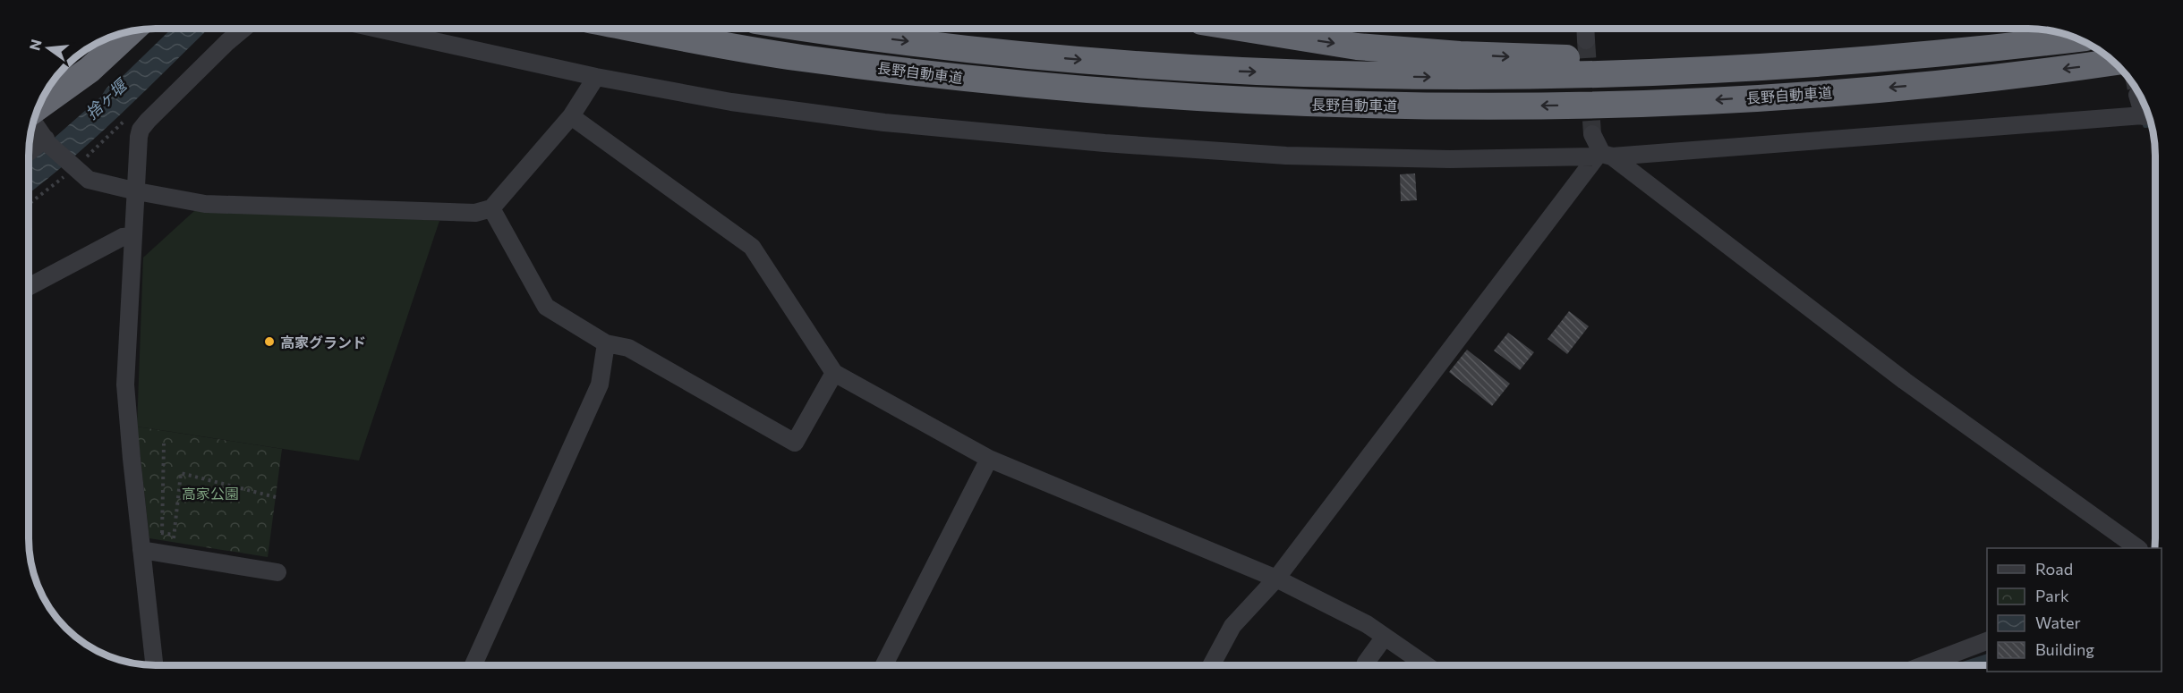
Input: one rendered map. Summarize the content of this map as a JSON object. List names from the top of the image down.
{
  "streets": {
    "highway": ["長野自動車道"]
  },
  "water": ["捨ヶ堰"],
  "parks": ["高家公園"],
  "places": ["高家グランド"],
  "legend": [
    "Road",
    "Park",
    "Water",
    "Building"
  ],
  "north": "left"
}
